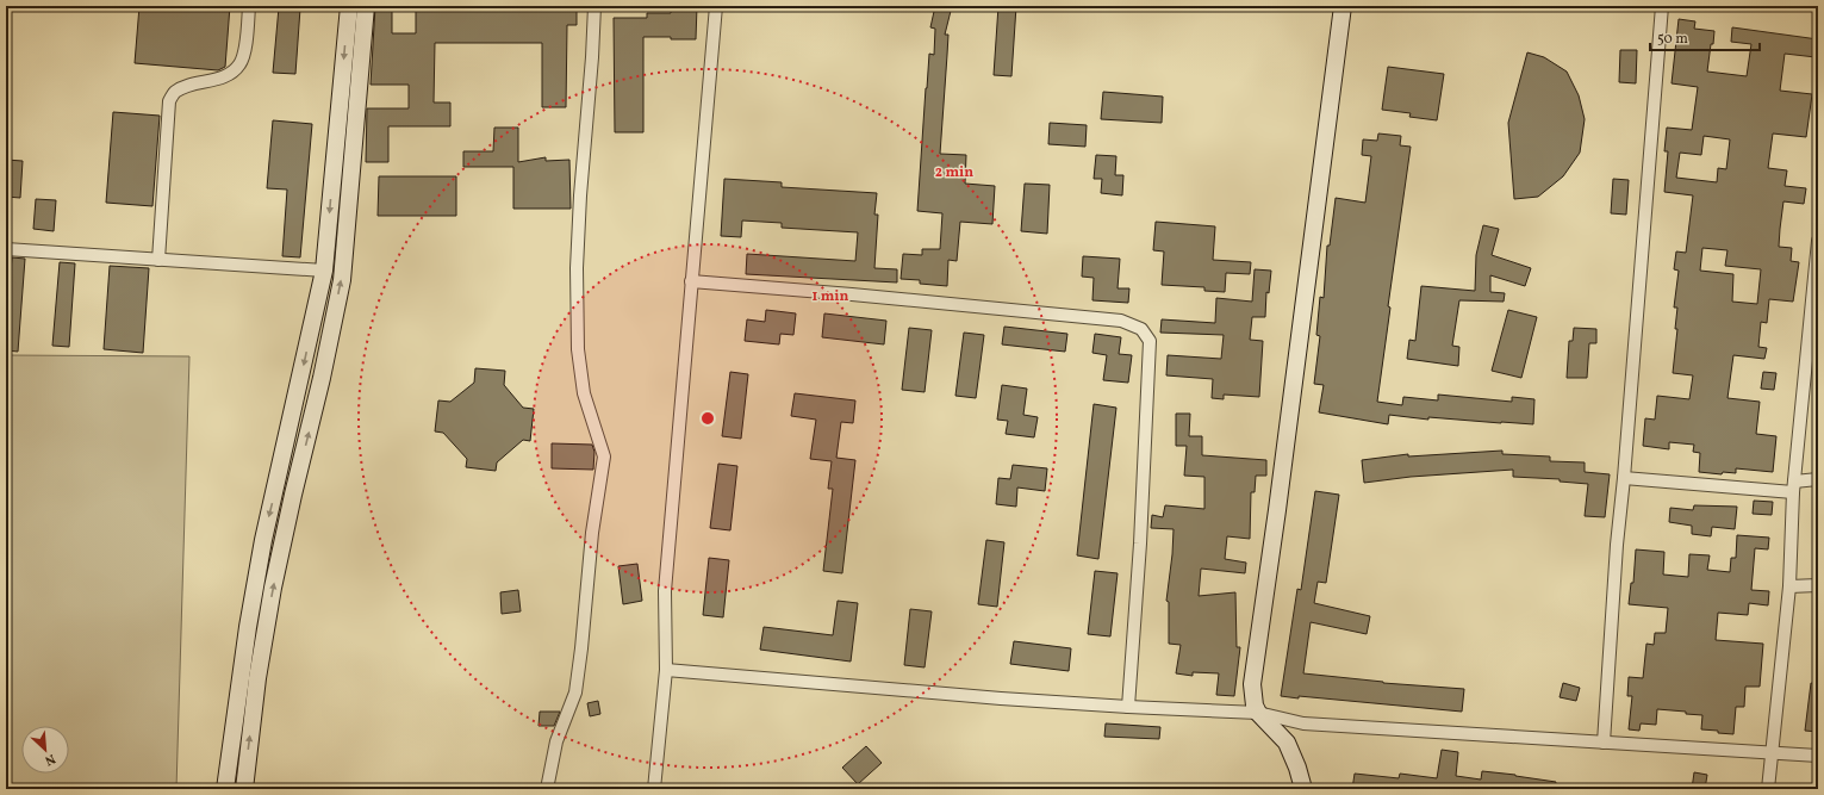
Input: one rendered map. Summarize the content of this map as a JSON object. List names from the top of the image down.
{
  "scale_bar": "50 m",
  "north": "bottom right",
  "rings": ["2 min", "1 min"]
}
